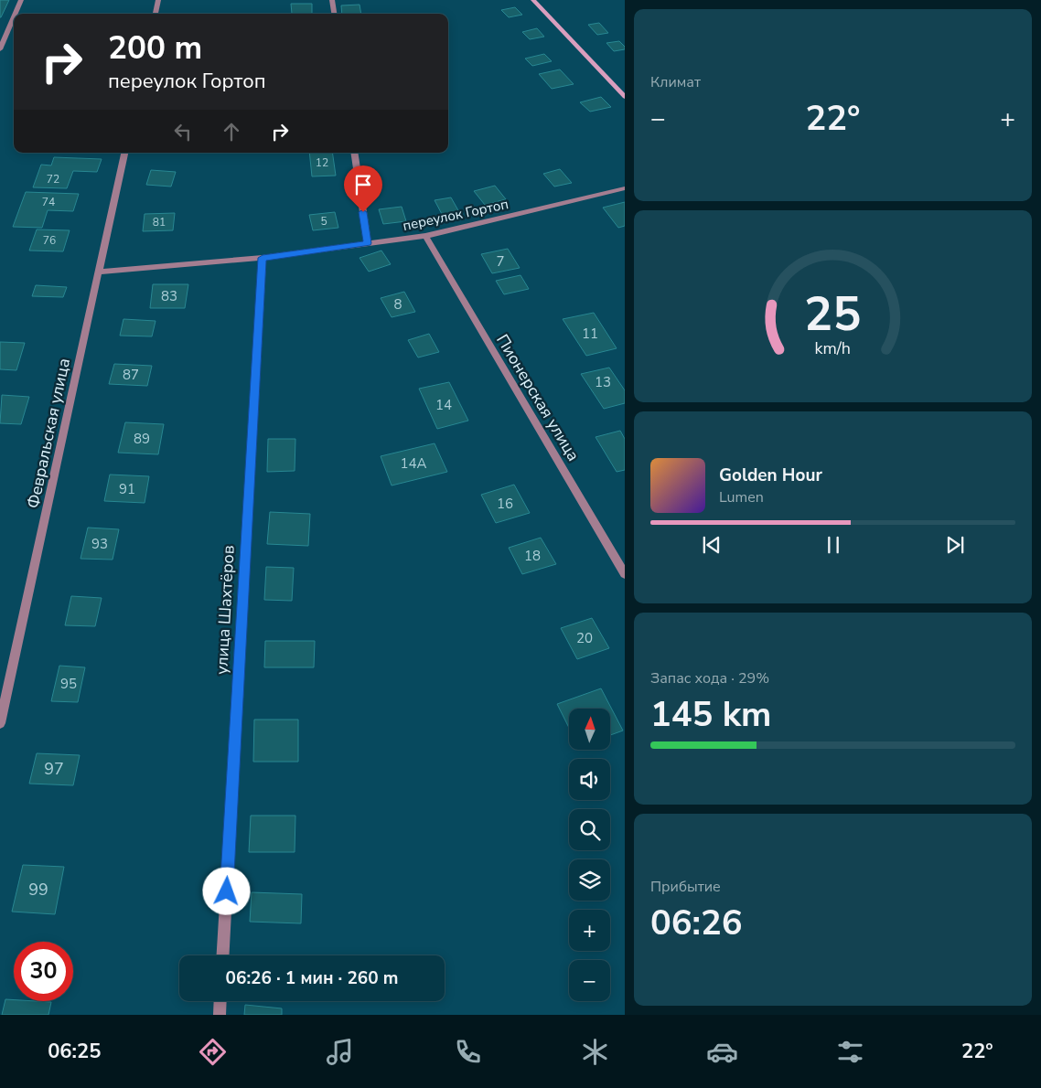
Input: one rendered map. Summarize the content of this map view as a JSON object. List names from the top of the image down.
{
  "streets": {
    "street": [
      "переулок Гортоп",
      "Пионерская улица",
      "Февральская улица",
      "улица Шахтёров"
    ]
  },
  "crossings": [
    ["переулок Гортоп", "Пионерская улица"],
    ["переулок Гортоп", "Февральская улица"],
    ["переулок Гортоп", "улица Шахтёров"]
  ],
  "house_numbers": [
    "12",
    "72",
    "74",
    "5",
    "81",
    "76",
    "7",
    "83",
    "8",
    "11",
    "87",
    "13",
    "14",
    "89",
    "14А",
    "91",
    "16",
    "93",
    "18",
    "20",
    "95",
    "97",
    "99"
  ],
  "north": "top",
  "page": {
    "tile": [
      "Климат",
      ["Запас хода · 29%", "145 km"],
      ["Прибытие", "06:26"]
    ],
    "turn": ["200 m", "переулок Гортоп"],
    "heat": ["−", "22°", "+"],
    "song": ["Golden Hour", "Lumen"],
    "map_buttons": ["+", "−"],
    "limit": "30",
    "trip": "06:26 · 1 мин · 260 m",
    "tabs": ["06:25", "22°"],
    "gauge": ["25", "km/h"]
  }
}
